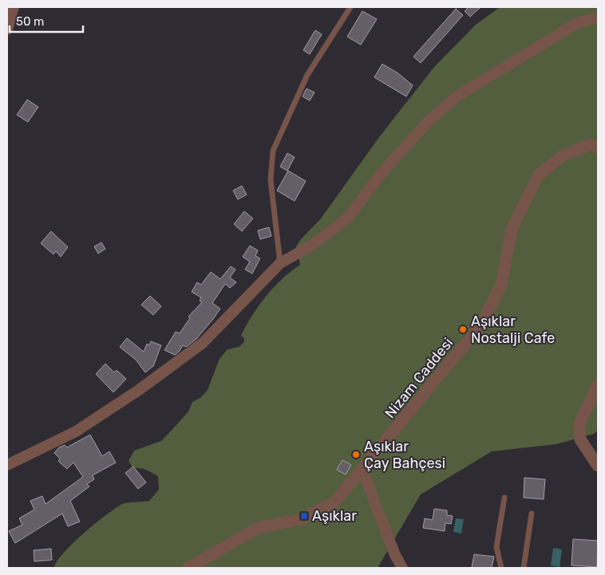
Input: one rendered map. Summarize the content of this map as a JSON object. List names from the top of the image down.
{
  "streets": {
    "street": ["Nizam Caddesi"]
  },
  "places": {
    "other": ["Aşıklar Nostalji Cafe", "Aşıklar Çay Bahçesi"],
    "transit": ["Aşıklar"]
  },
  "scale_bar": "50 m"
}
